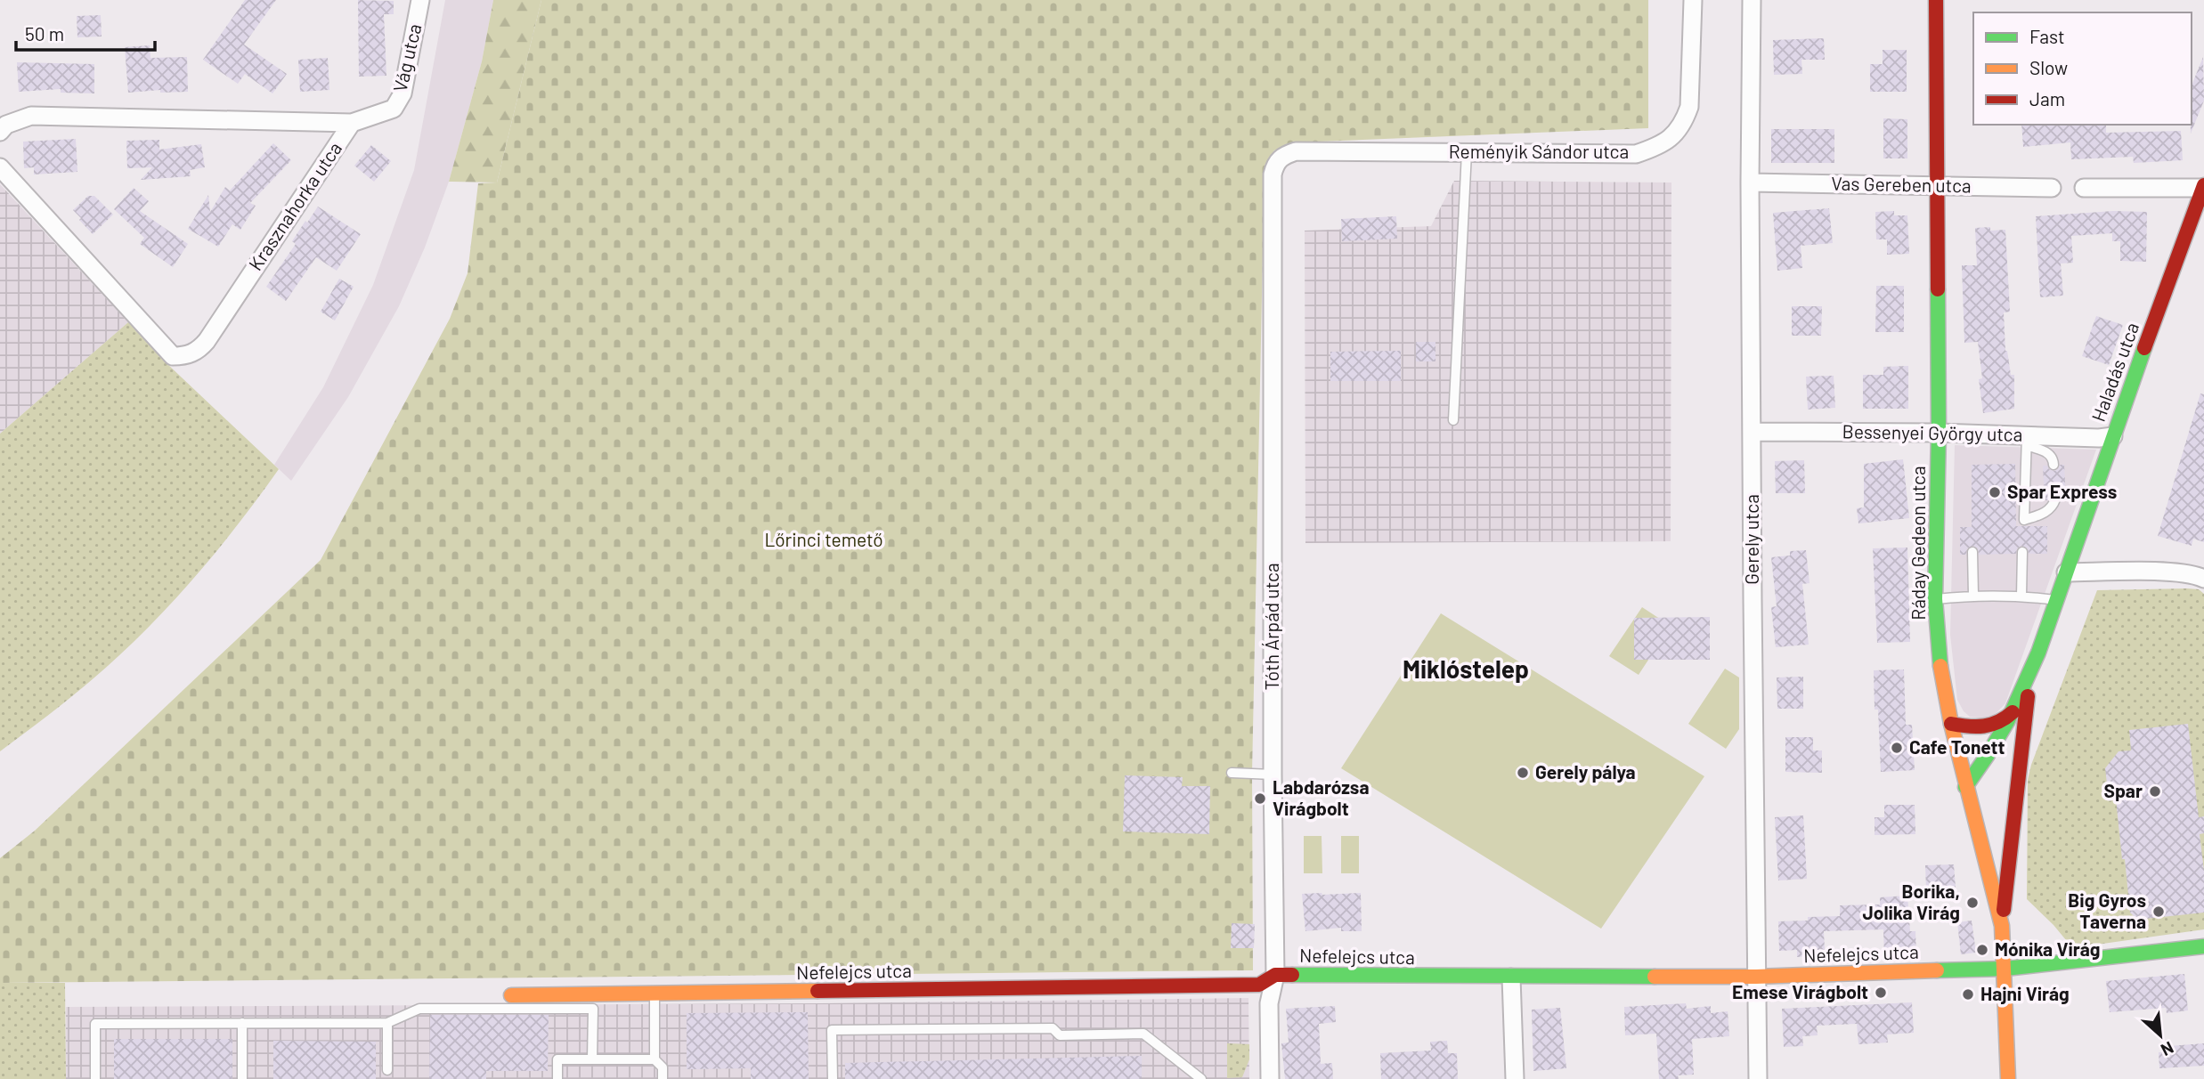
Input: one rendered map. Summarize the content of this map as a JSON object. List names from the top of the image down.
{
  "streets": {
    "street": [
      "Vág utca",
      "Reményik Sándor utca",
      "Vas Gereben utca",
      "Krasznahorka utca",
      "Haladás utca",
      "Bessenyei György utca",
      "Gerely utca",
      "Ráday Gedeon utca",
      "Tóth Árpád utca",
      "Nefelejcs utca"
    ]
  },
  "crossings": [
    ["Vág utca", "Krasznahorka utca"],
    ["Reményik Sándor utca", "Tóth Árpád utca"],
    ["Vas Gereben utca", "Gerely utca"],
    ["Vas Gereben utca", "Ráday Gedeon utca"],
    ["Haladás utca", "Bessenyei György utca"],
    ["Bessenyei György utca", "Gerely utca"],
    ["Bessenyei György utca", "Ráday Gedeon utca"],
    ["Gerely utca", "Nefelejcs utca"],
    ["Ráday Gedeon utca", "Nefelejcs utca"],
    ["Tóth Árpád utca", "Nefelejcs utca"]
  ],
  "districts": ["Miklóstelep"],
  "parks": ["Lőrinci temető"],
  "places": [
    "Spar Express",
    "Cafe Tonett",
    "Gerely pálya",
    "Spar",
    "Labdarózsa Virágbolt",
    "Borika, Jolika Virág",
    "Big Gyros Taverna",
    "Mónika Virág",
    "Emese Virágbolt",
    "Hajni Virág"
  ],
  "legend": ["Fast", "Slow", "Jam"],
  "scale_bar": "50 m",
  "north": "bottom right"
}
